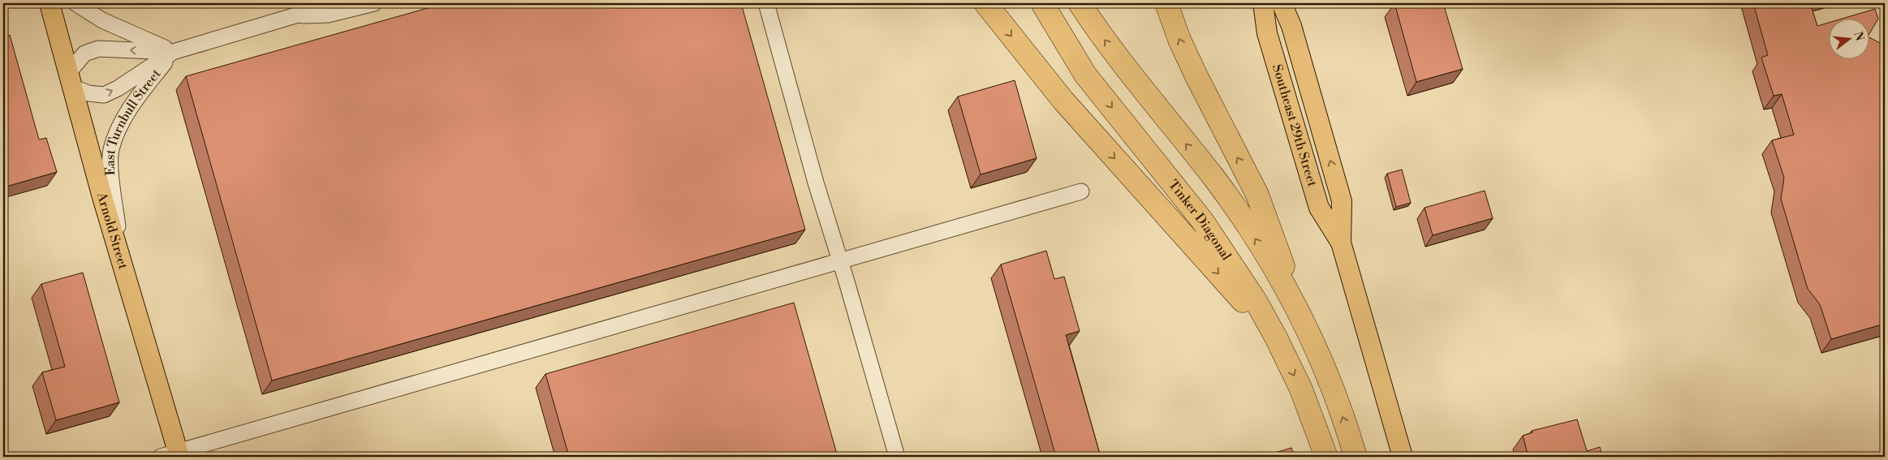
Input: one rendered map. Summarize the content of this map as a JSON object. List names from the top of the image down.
{
  "streets": {
    "highway": ["Tinker Diagonal"],
    "main road": ["Southeast 29th Street", "Arnold Street"],
    "street": ["East Turnbull Street"]
  },
  "crossings": [
    ["East Turnbull Street", "Arnold Street"]
  ],
  "north": "right"
}
